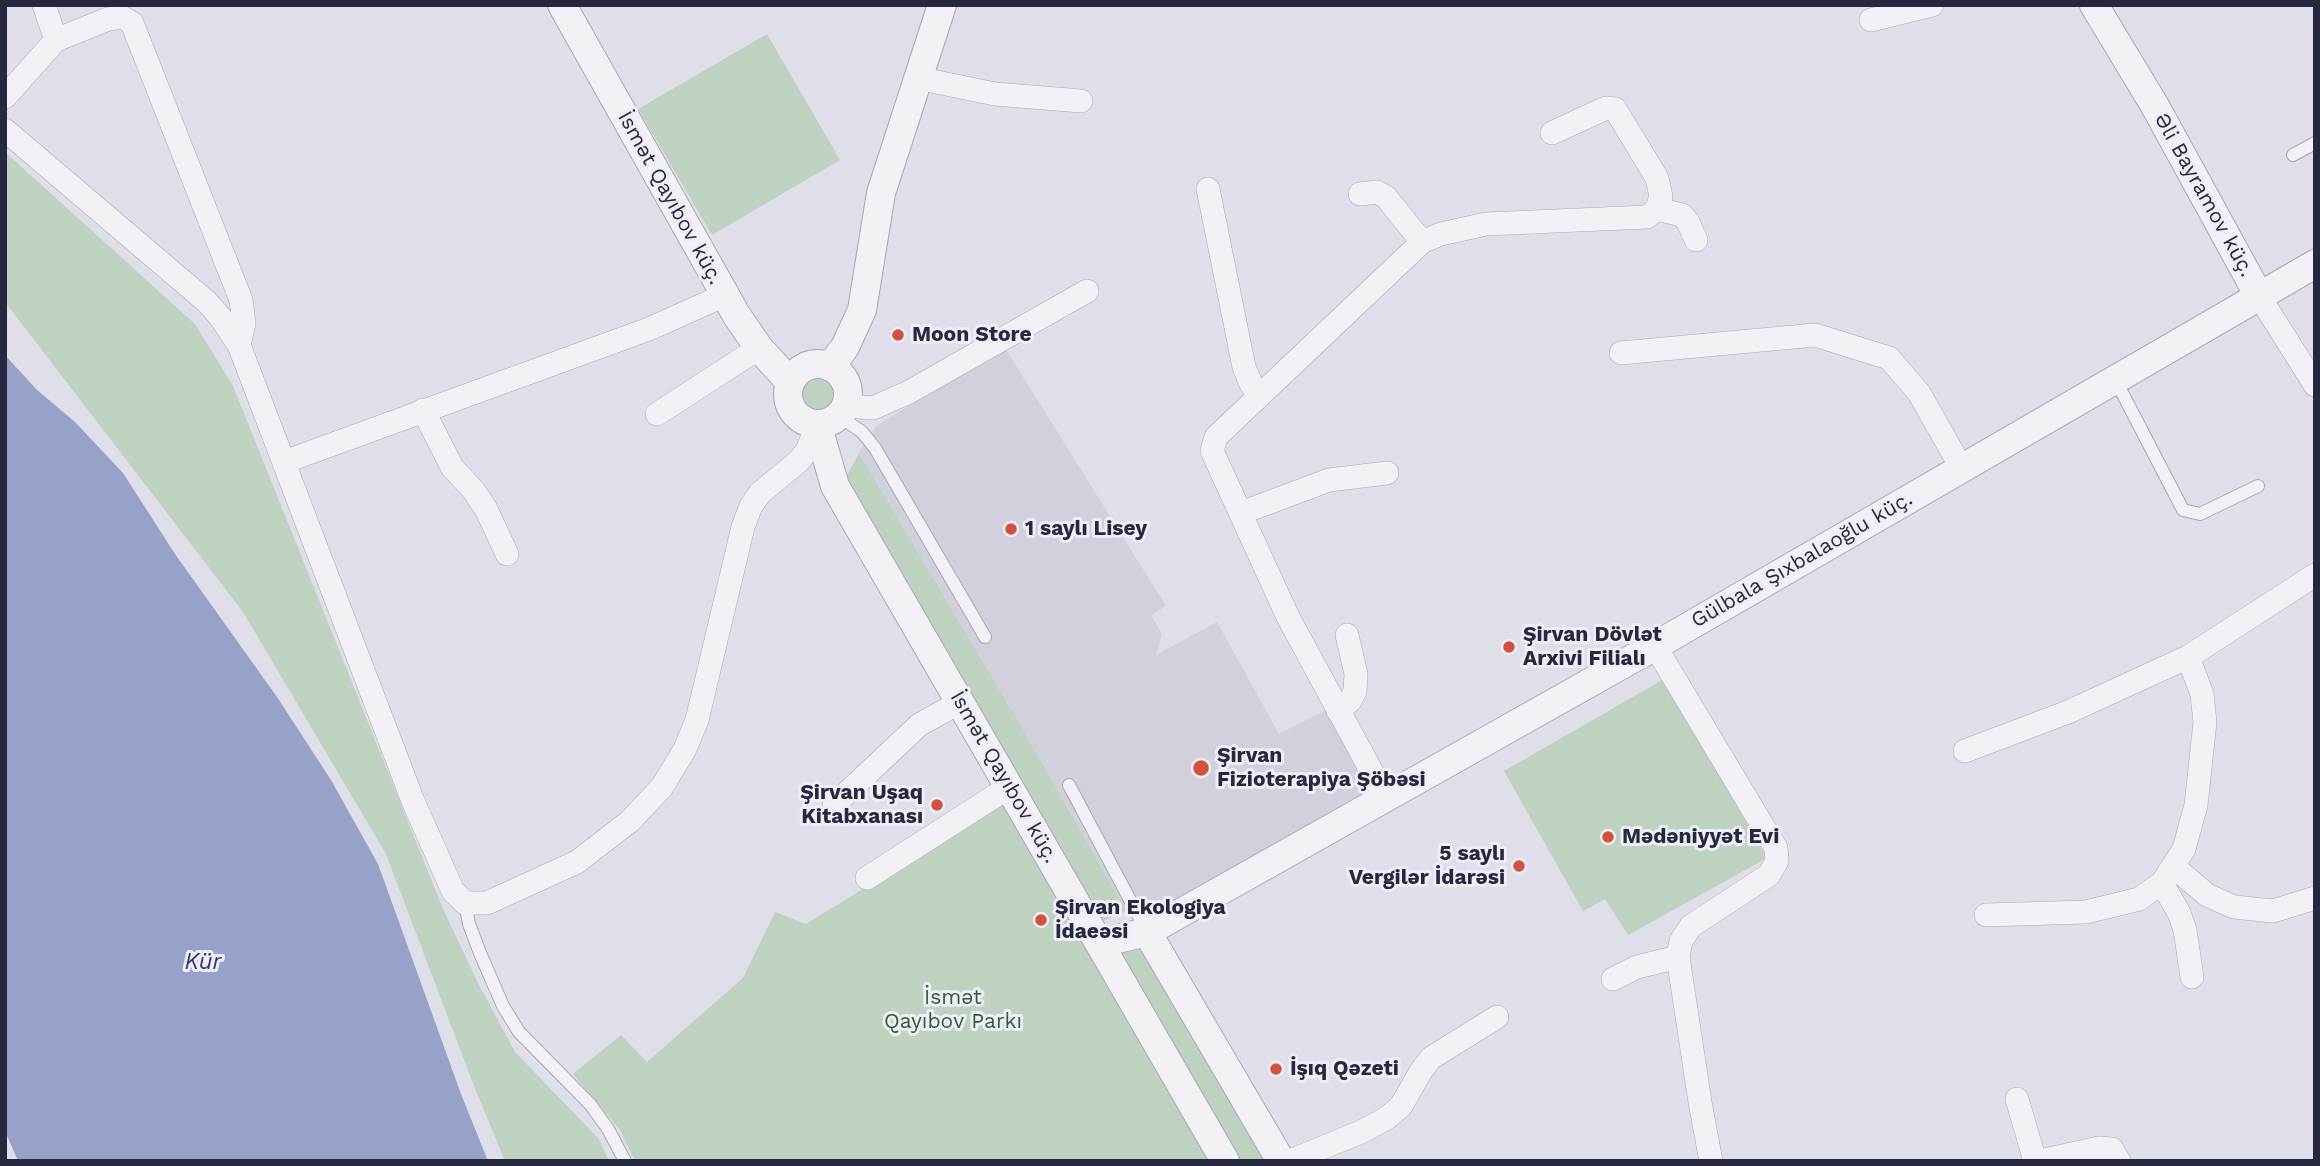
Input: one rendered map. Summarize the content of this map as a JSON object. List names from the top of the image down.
{
  "streets": {
    "street": ["Əli Bayramov küç.", "İsmət Qayıbov küç.", "Gülbala Şıxbalaoğlu küç."]
  },
  "crossings": [
    ["Əli Bayramov küç.", "Gülbala Şıxbalaoğlu küç."],
    ["İsmət Qayıbov küç.", "Gülbala Şıxbalaoğlu küç."]
  ],
  "water": ["Kür"],
  "parks": ["İsmət Qayıbov Parkı"],
  "places": [
    "Moon Store",
    "1 saylı Lisey",
    "Şirvan Dövlət Arxivi Filialı",
    "Şirvan Fizioterapiya Şöbəsi",
    "Şirvan Uşaq Kitabxanası",
    "Mədəniyyət Evi",
    "5 saylı Vergilər İdarəsi",
    "Şirvan Ekologiya İdaeəsi",
    "İşıq Qəzeti"
  ]
}
